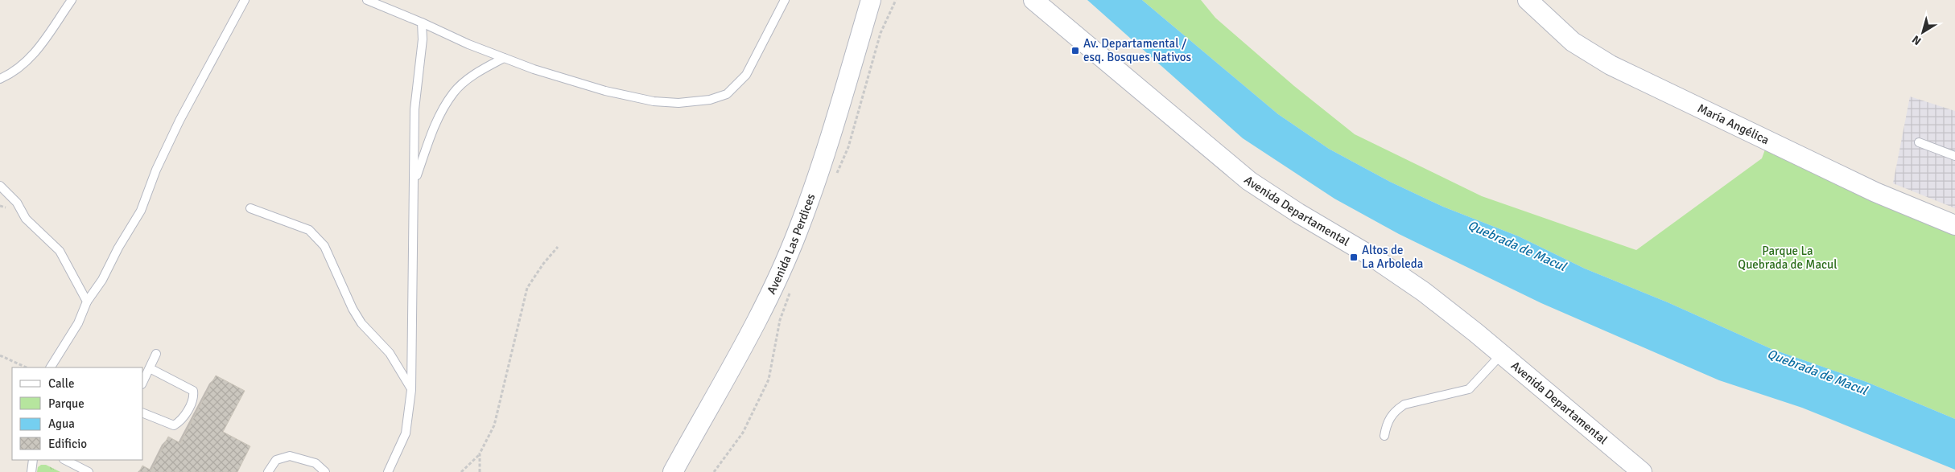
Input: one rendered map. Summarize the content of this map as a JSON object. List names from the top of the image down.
{
  "streets": {
    "street": ["María Angélica", "Avenida Departamental", "Avenida Las Perdices"]
  },
  "water": ["Quebrada de Macul"],
  "parks": ["Parque La Quebrada de Macul"],
  "places": {
    "transit": ["Av. Departamental / esq. Bosques Nativos", "Altos de La Arboleda"]
  },
  "legend": [
    "Calle",
    "Parque",
    "Agua",
    "Edificio"
  ],
  "north": "bottom left"
}
